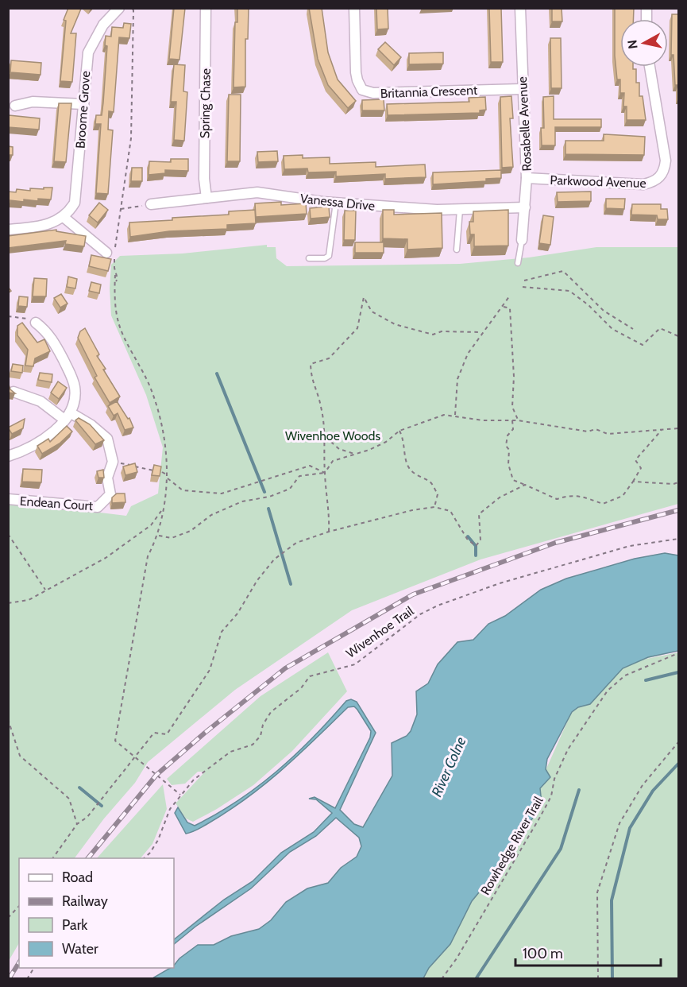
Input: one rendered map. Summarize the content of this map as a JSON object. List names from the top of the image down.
{
  "streets": {
    "street": [
      "Britannia Crescent",
      "Spring Chase",
      "Broome Grove",
      "Rosabelle Avenue",
      "Parkwood Avenue",
      "Vanessa Drive",
      "Endean Court"
    ],
    "path": ["Wivenhoe Trail", "Rowhedge River Trail"]
  },
  "crossings": [
    ["Britannia Crescent", "Rosabelle Avenue"],
    ["Spring Chase", "Vanessa Drive"],
    ["Rosabelle Avenue", "Parkwood Avenue"],
    ["Rosabelle Avenue", "Vanessa Drive"]
  ],
  "water": ["River Colne"],
  "parks": ["Wivenhoe Woods"],
  "legend": [
    "Road",
    "Railway",
    "Park",
    "Water"
  ],
  "scale_bar": "100 m",
  "north": "left"
}
